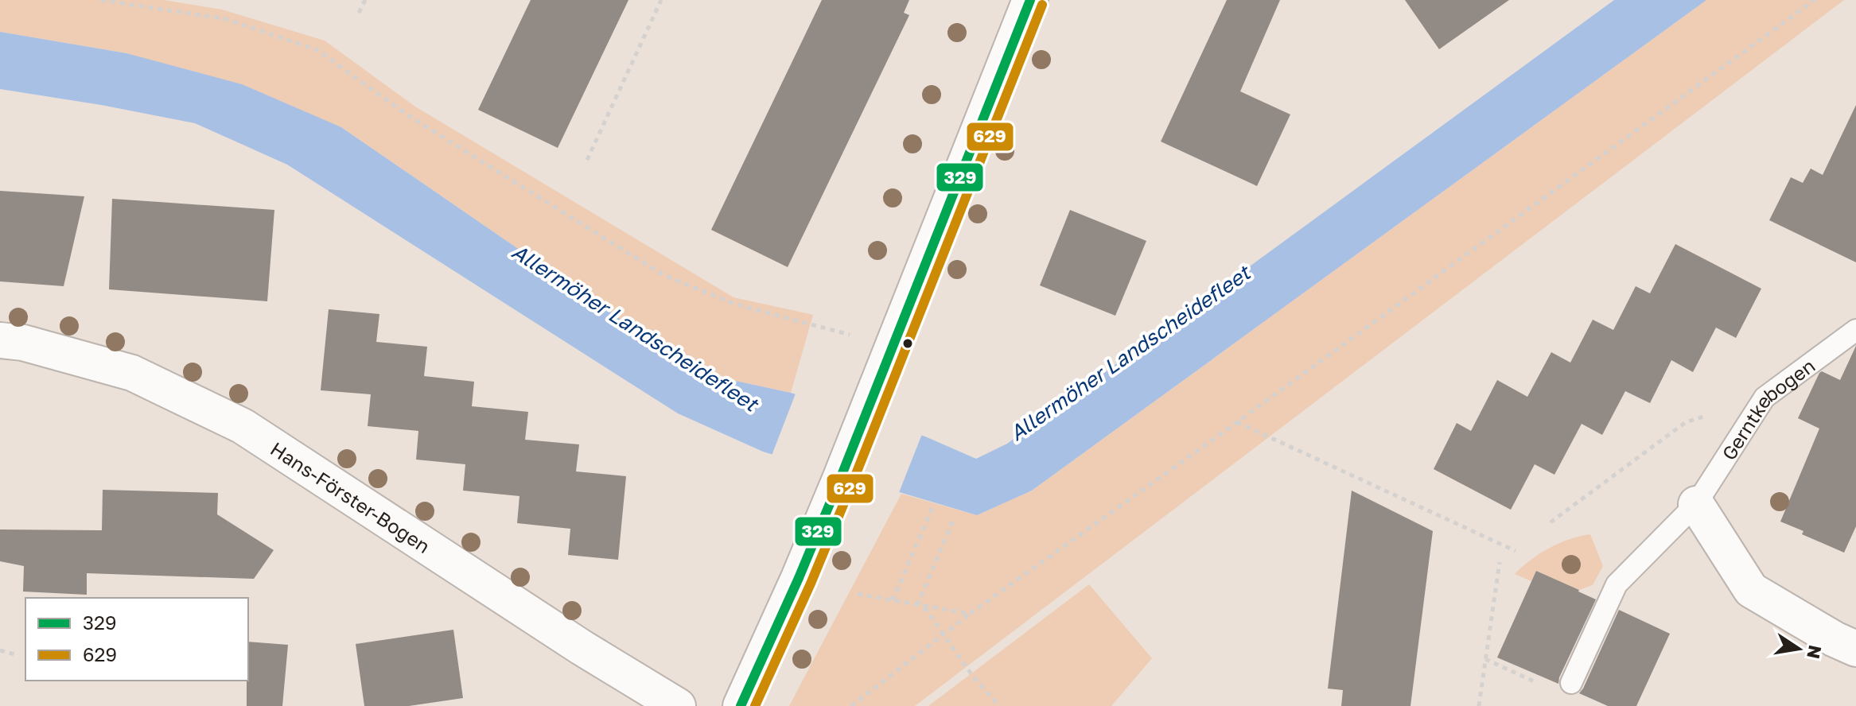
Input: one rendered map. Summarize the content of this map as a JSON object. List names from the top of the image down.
{
  "streets": {
    "street": ["Hans-Förster-Bogen"],
    "lane": ["Gerntkebogen"]
  },
  "water": ["Allermöher Landscheidefleet"],
  "lines": ["transit line 329", "transit line 629"],
  "legend": ["329", "629"],
  "north": "right"
}
